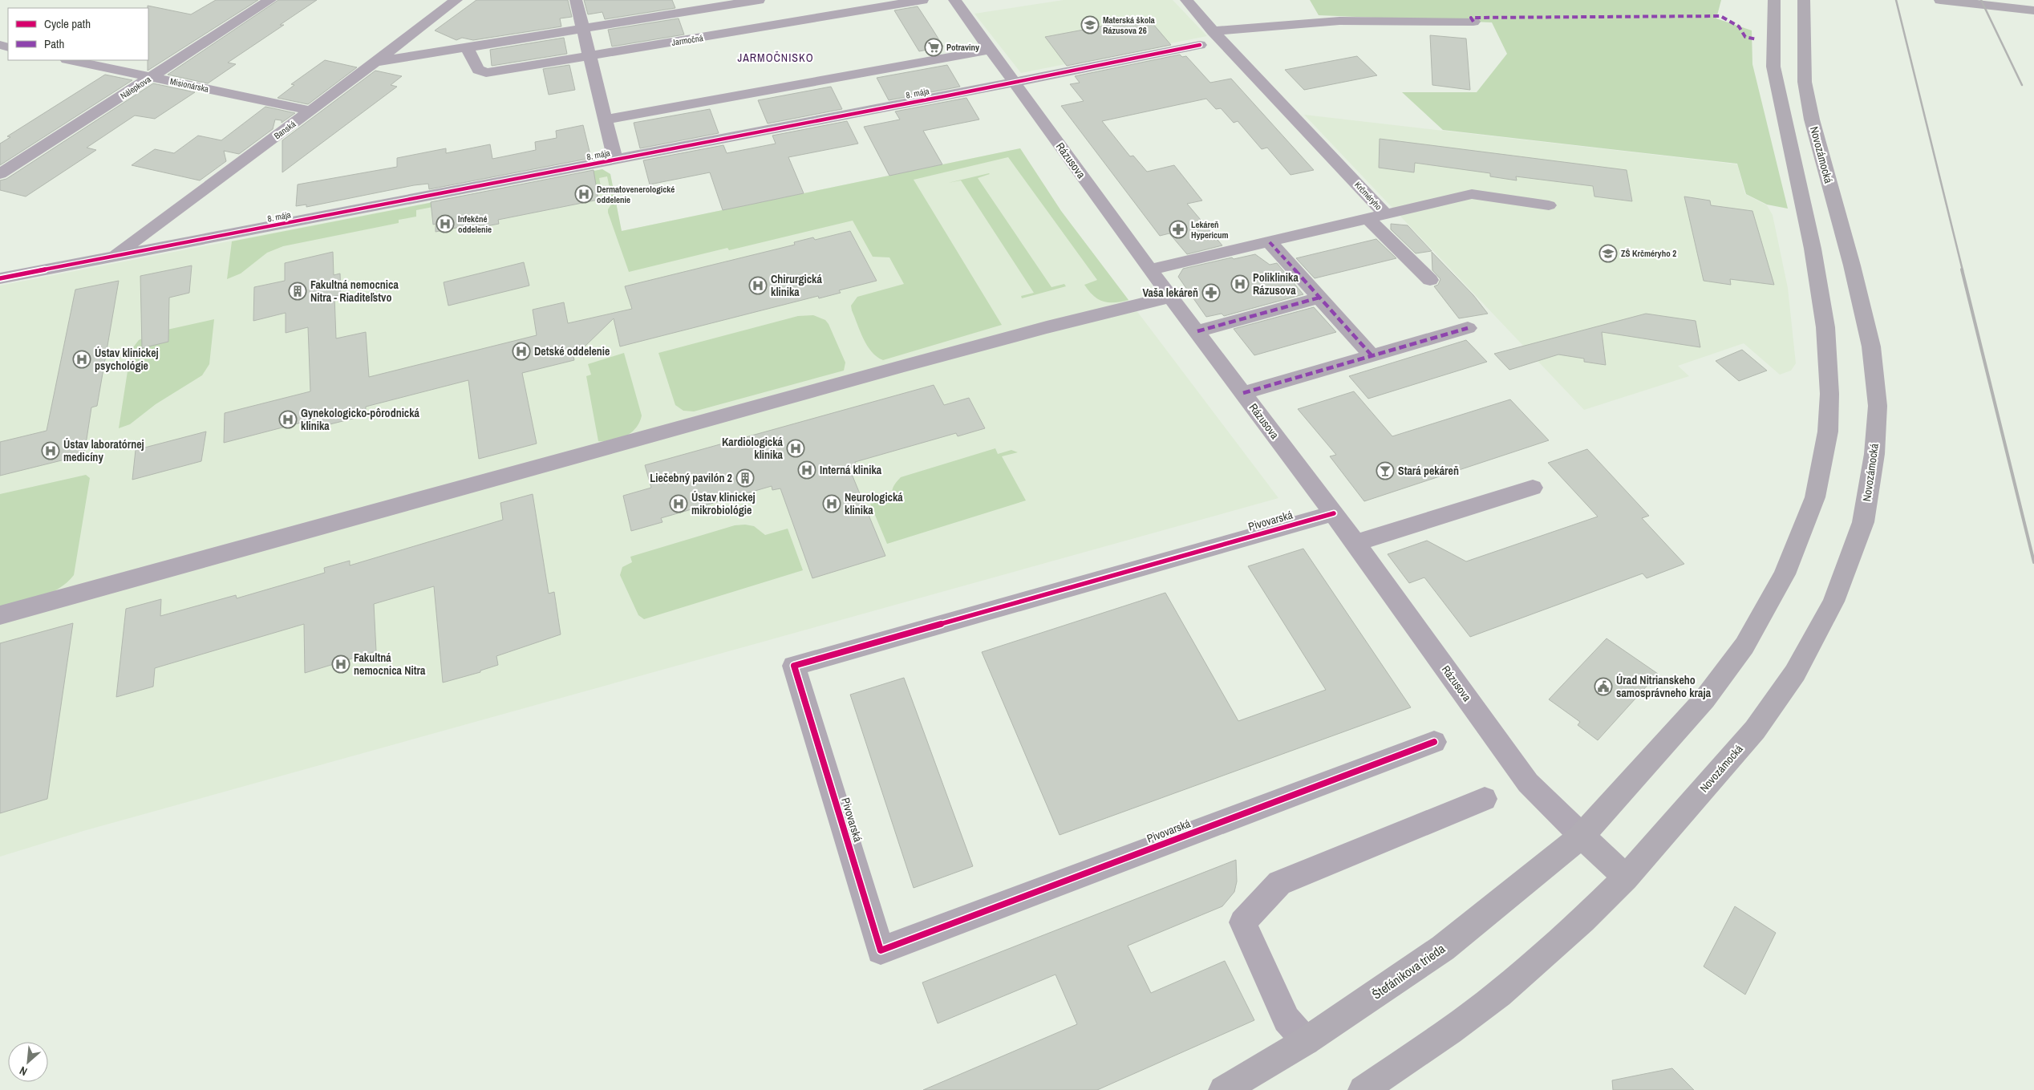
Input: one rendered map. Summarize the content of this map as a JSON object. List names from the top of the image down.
{
  "streets": {
    "main road": ["Novozámocká", "Štefánikova trieda"],
    "street": [
      "Jarmočná",
      "Misionárska",
      "Nálepkova",
      "8. mája",
      "Banská",
      "Rázusova",
      "Krčméryho",
      "Pivovarská"
    ]
  },
  "crossings": [
    ["Jarmočná", "8. mája"],
    ["Misionárska", "Nálepkova"],
    ["Misionárska", "Banská"],
    ["8. mája", "Banská"],
    ["8. mája", "Rázusova"],
    ["Rázusova", "Krčméryho"],
    ["Rázusova", "Pivovarská"],
    ["Rázusova", "Štefánikova trieda"]
  ],
  "districts": ["JARMOČNISKO"],
  "places": {
    "school or university": ["Materská škola Rázusova 26", "ZŠ Krčméryho 2"],
    "supermarket": ["Potraviny"],
    "hospital": [
      "Dermatovenerologické oddelenie",
      "Infekčné oddelenie",
      "Poliklinika Rázusova",
      "Chirurgická klinika",
      "Detské oddelenie",
      "Ústav klinickej psychológie",
      "Gynekologicko-pôrodnická klinika",
      "Kardiologická klinika",
      "Ústav laboratórnej medicíny",
      "Interná klinika",
      "Ústav klinickej mikrobiológie",
      "Neurologická klinika",
      "Fakultná nemocnica Nitra"
    ],
    "pharmacy": ["Lekáreň Hypericum", "Vaša lekáreň"],
    "building": ["Fakultná nemocnica Nitra - Riaditeľstvo", "Liečebný pavilón 2"],
    "bar": ["Stará pekáreň"],
    "public building": ["Úrad Nitrianskeho samosprávneho kraja"]
  },
  "legend": ["Cycle path", "Path"],
  "north": "bottom left"
}
